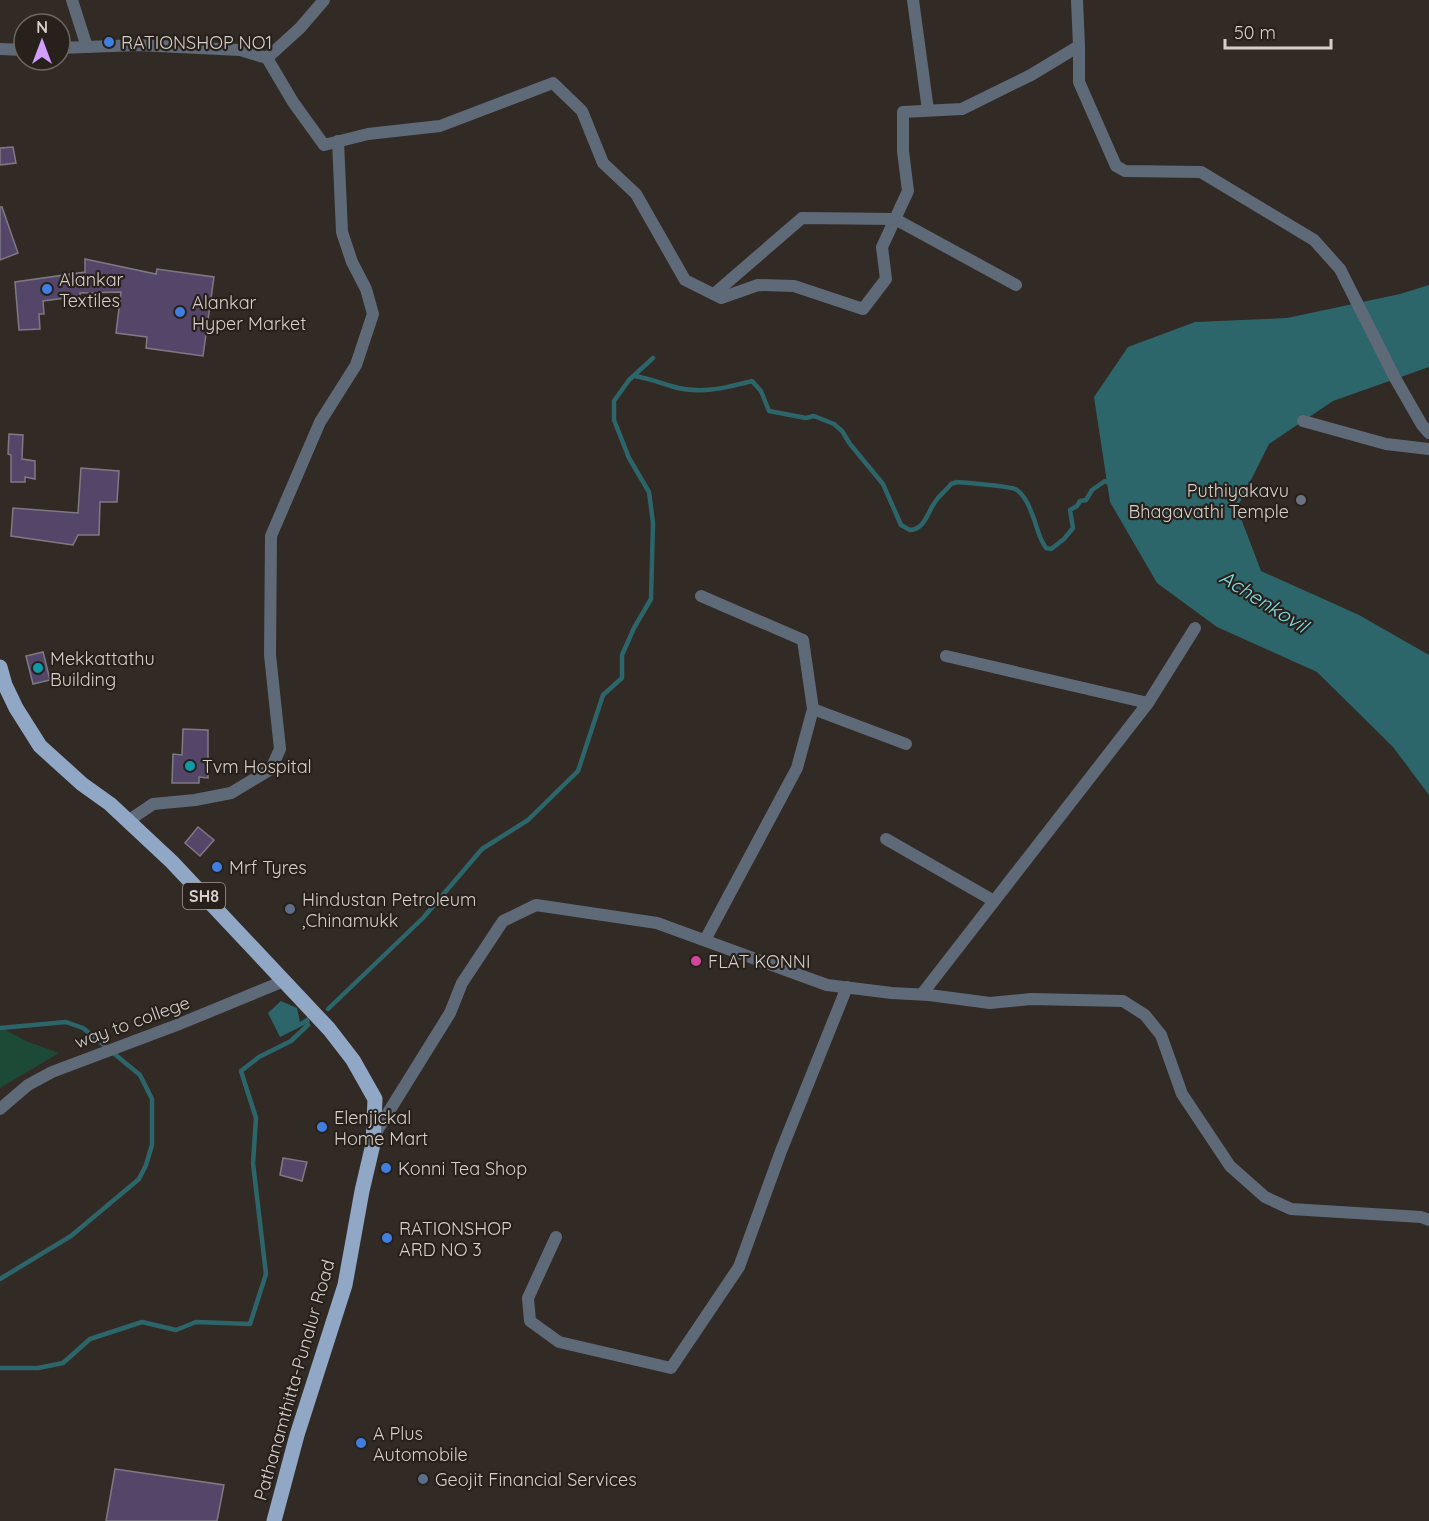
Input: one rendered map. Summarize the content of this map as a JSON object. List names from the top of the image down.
{
  "streets": {
    "main road": ["SH8", "Pathanamthitta-Punalur Road"],
    "street": ["way to college"]
  },
  "crossings": [
    ["SH8", "way to college"],
    ["SH8", "Pathanamthitta-Punalur Road"]
  ],
  "water": ["Achenkovil"],
  "places": [
    "RATIONSHOP NO1",
    "Alankar Textiles",
    "Alankar Hyper Market",
    "Puthiyakavu Bhagavathi Temple",
    "Mekkattathu Building",
    "Tvm Hospital",
    "Mrf Tyres",
    "Hindustan Petroleum ,Chinamukk",
    "FLAT KONNI",
    "Elenjickal Home Mart",
    "Konni Tea Shop",
    "RATIONSHOP ARD NO 3",
    "A Plus Automobile",
    "Geojit Financial Services"
  ],
  "scale_bar": "50 m",
  "north": "top"
}
